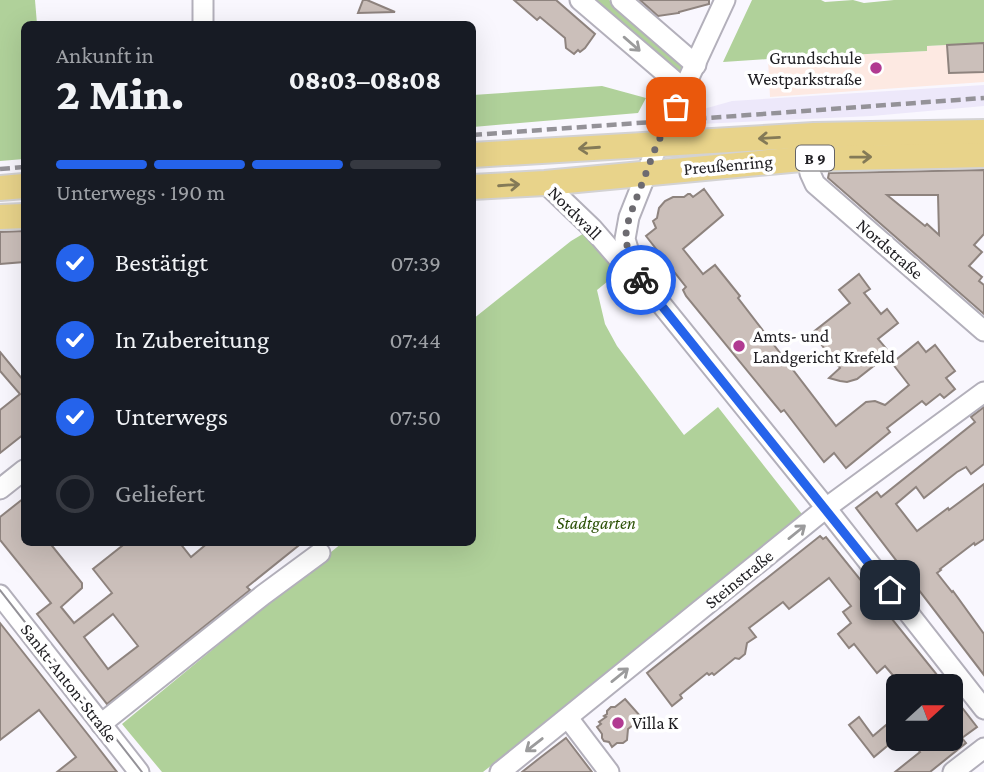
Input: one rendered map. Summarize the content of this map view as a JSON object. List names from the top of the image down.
{
  "streets": {
    "main road": ["B 9", "Preußenring"],
    "street": [
      "Nordwall",
      "Nordstraße",
      "Steinstraße",
      "Sankt-Anton-Straße"
    ]
  },
  "crossings": [
    ["Preußenring", "Nordwall"],
    ["Preußenring", "Nordstraße"],
    ["Nordwall", "Steinstraße"]
  ],
  "parks": ["Stadtgarten"],
  "places": ["Grundschule Westparkstraße", "Amts- und Landgericht Krefeld", "Villa K"],
  "north": "right",
  "page": {
    "heading": ["2 Min.", "Ankunft in", "08:03–08:08"],
    "bar": "Unterwegs · 190 m",
    "list": [
      ["Bestätigt", "07:39"],
      ["In Zubereitung", "07:44"],
      ["Unterwegs", "07:50"],
      "Geliefert"
    ]
  }
}
